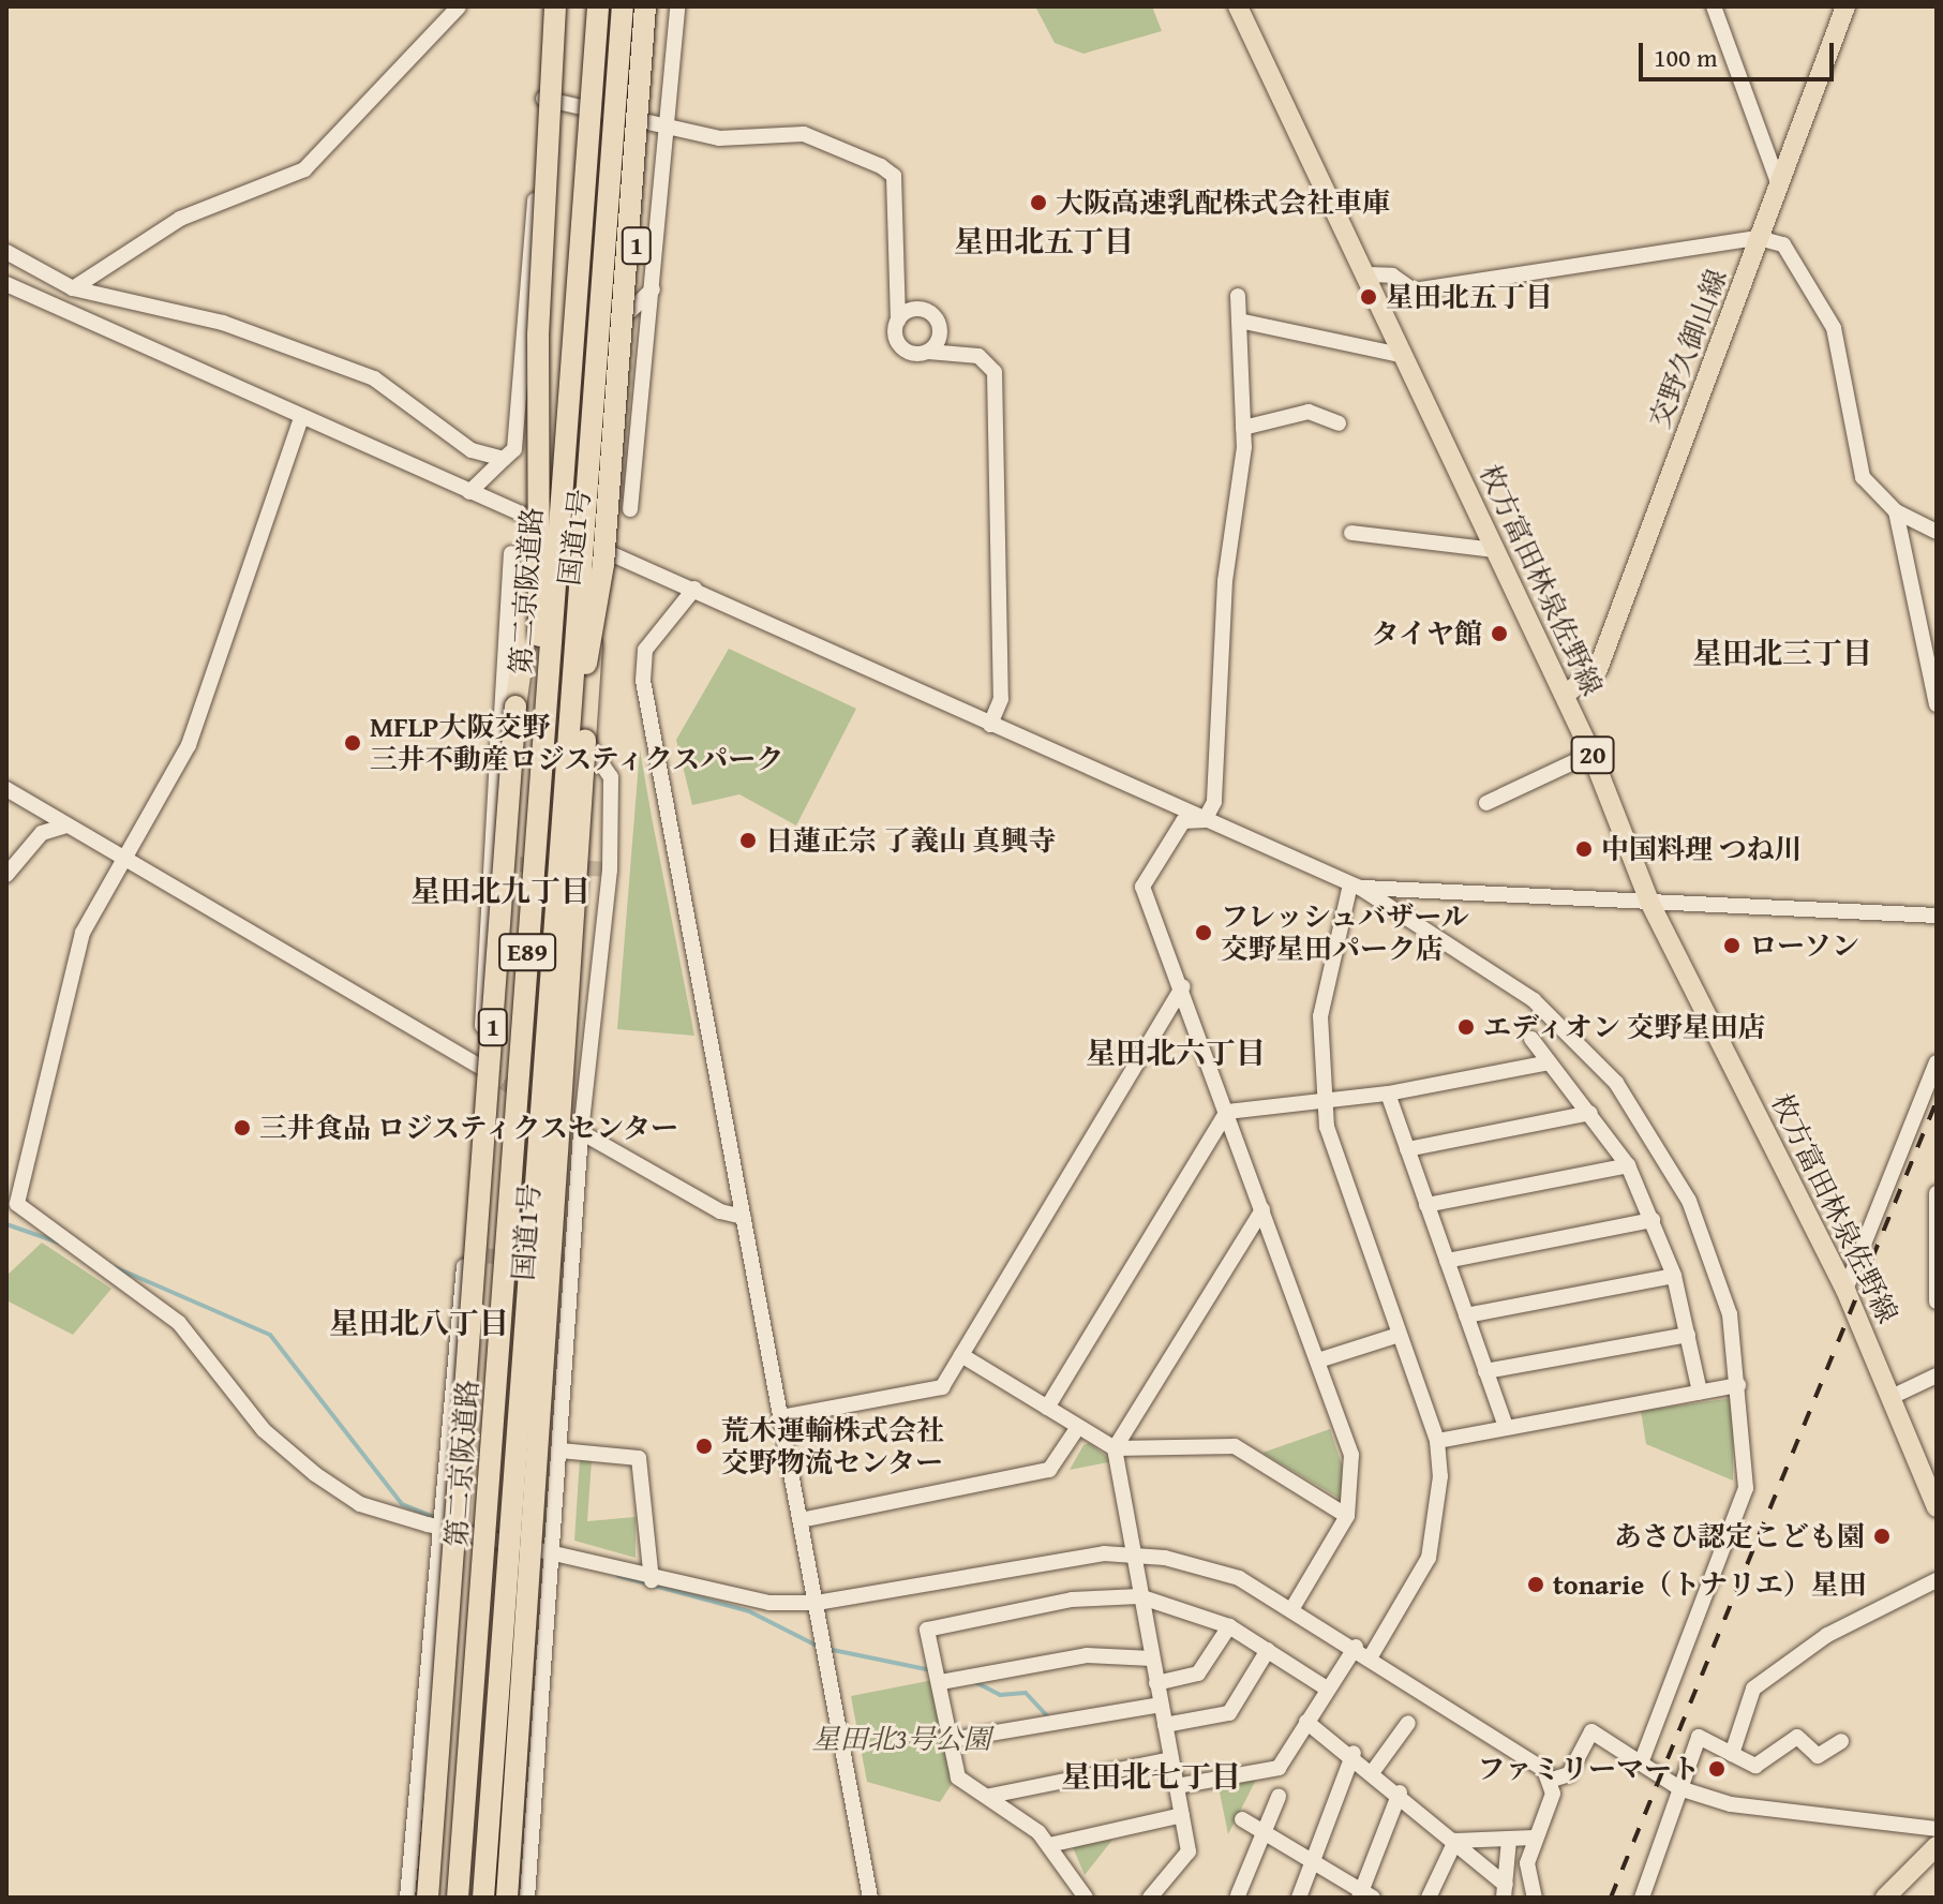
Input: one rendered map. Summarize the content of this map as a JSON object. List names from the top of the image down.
{
  "streets": {
    "highway": [
      "1",
      "国道1号",
      "第二京阪道路",
      "E89"
    ],
    "main road": ["交野久御山線", "枚方富田林泉佐野線", "20"]
  },
  "crossings": [
    ["交野久御山線", "枚方富田林泉佐野線"],
    ["国道1号", "第二京阪道路"]
  ],
  "districts": [
    "星田北五丁目",
    "星田北三丁目",
    "星田北九丁目",
    "星田北六丁目",
    "星田北八丁目",
    "星田北七丁目"
  ],
  "parks": ["星田北3号公園"],
  "places": [
    "大阪高速乳配株式会社車庫",
    "星田北五丁目",
    "タイヤ館",
    "MFLP大阪交野 三井不動産ロジスティクスパーク",
    "日蓮正宗 了義山 真興寺",
    "中国料理 つね川",
    "フレッシュバザール 交野星田パーク店",
    "ローソン",
    "エディオン 交野星田店",
    "三井食品 ロジスティクスセンター",
    "荒木運輸株式会社 交野物流センター",
    "あさひ認定こども園",
    "tonarie（トナリエ）星田",
    "ファミリーマート"
  ],
  "scale_bar": "100 m"
}
